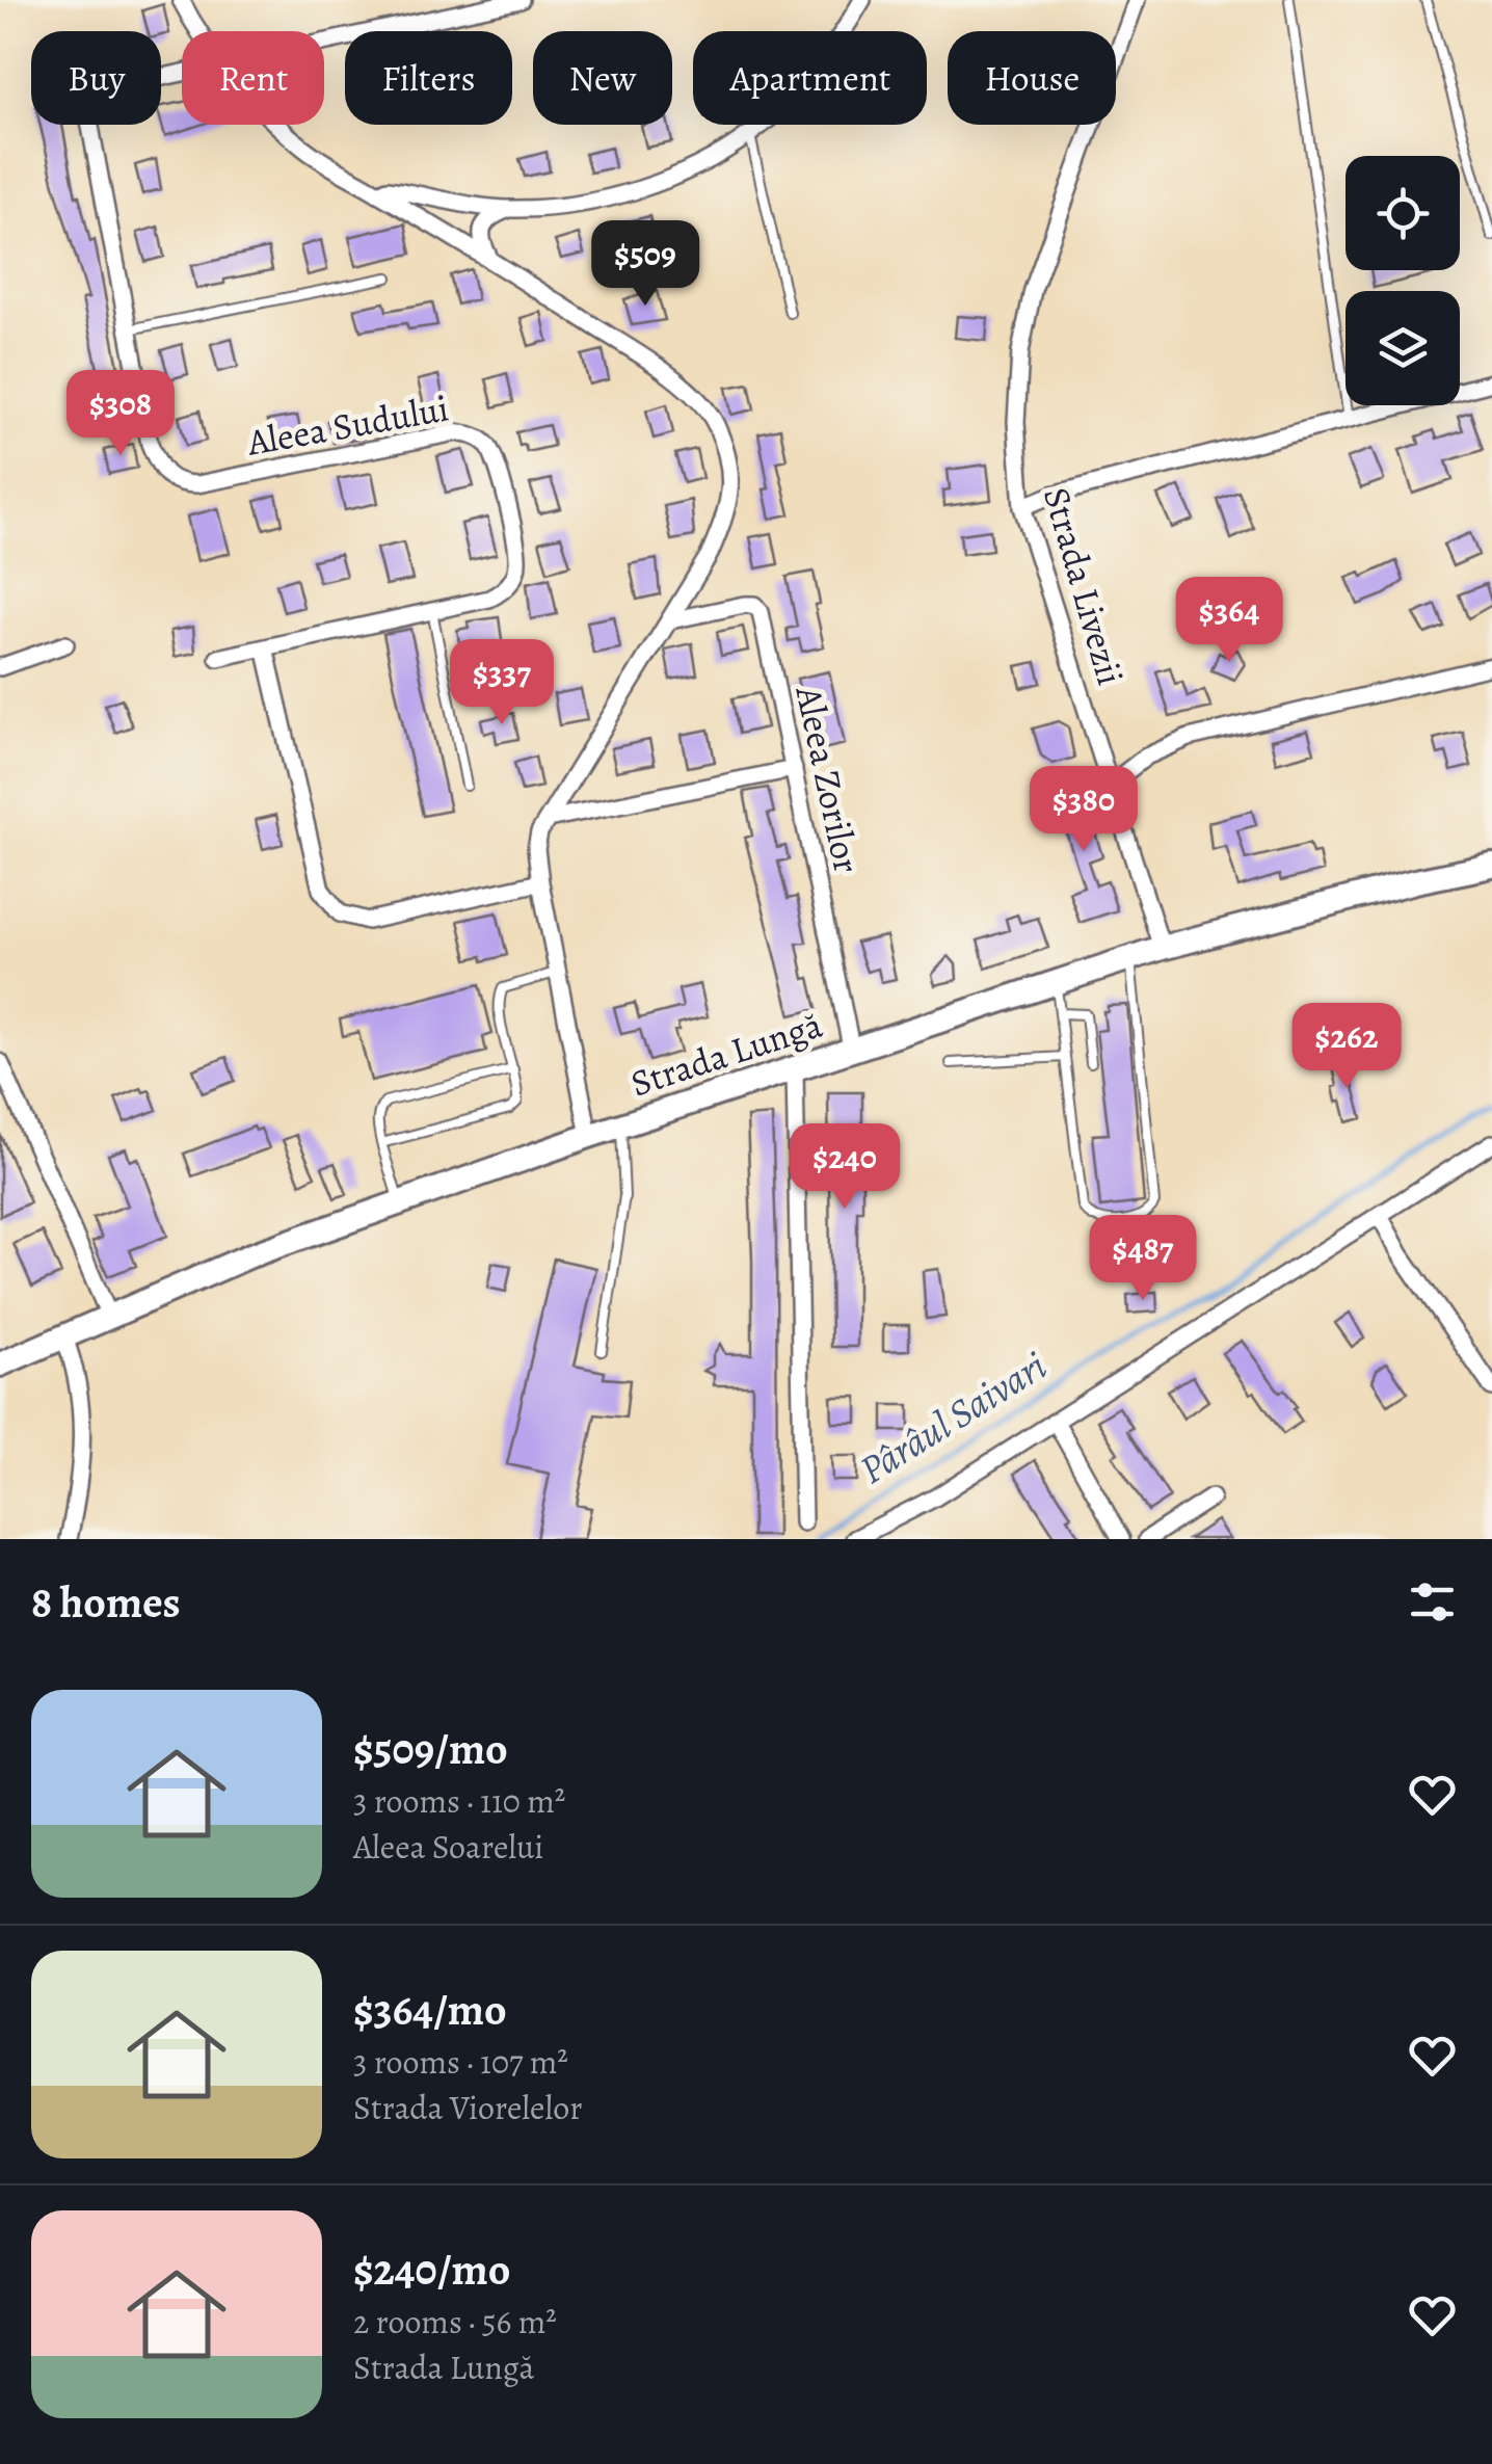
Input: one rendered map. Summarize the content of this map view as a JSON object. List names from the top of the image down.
{
  "streets": {
    "main road": ["Strada Lungă"],
    "street": ["Aleea Sudului", "Strada Livezii", "Aleea Zorilor"]
  },
  "crossings": [
    ["Strada Livezii", "Strada Lungă"],
    ["Aleea Zorilor", "Strada Lungă"]
  ],
  "water": ["Pârâul Saivari"],
  "page": {
    "chip": [
      "Buy",
      "Rent",
      "Filters",
      "New",
      "Apartment",
      "House"
    ],
    "price": [
      "$509",
      "$308",
      "$364",
      "$337",
      "$380",
      "$262",
      "$240",
      "$487"
    ],
    "heading": "8 homes",
    "list": [
      {
        "name": "$509/mo",
        "note": "3 rooms · 110 m² · Aleea Soarelui"
      },
      {
        "name": "$364/mo",
        "note": "3 rooms · 107 m² · Strada Viorelelor"
      },
      {
        "name": "$240/mo",
        "note": "2 rooms · 56 m² · Strada Lungă"
      }
    ]
  }
}
